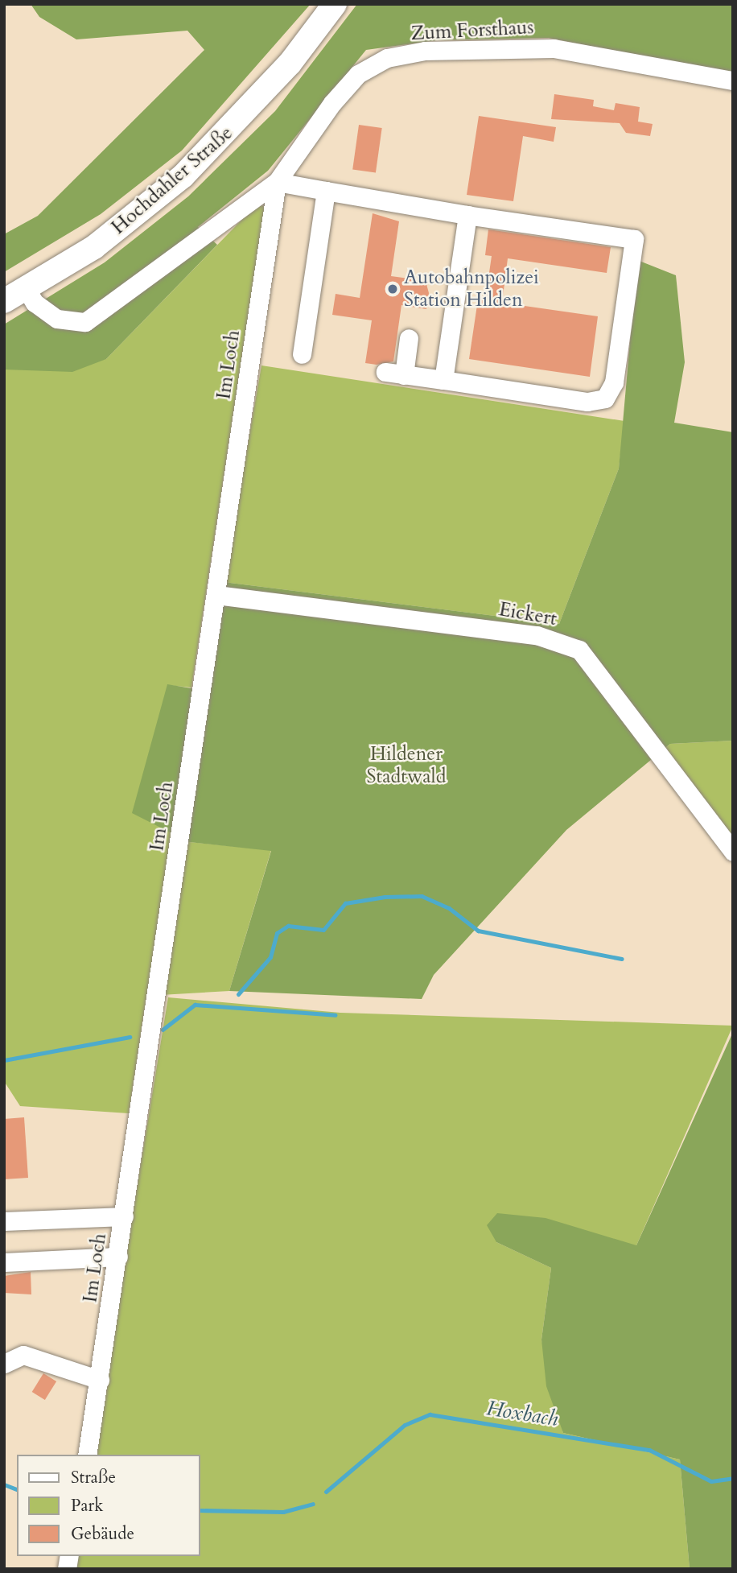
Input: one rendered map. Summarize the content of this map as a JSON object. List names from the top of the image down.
{
  "streets": {
    "main road": ["Hochdahler Straße"],
    "street": ["Zum Forsthaus", "Im Loch", "Eickert"]
  },
  "crossings": [
    ["Zum Forsthaus", "Hochdahler Straße"],
    ["Zum Forsthaus", "Im Loch"],
    ["Im Loch", "Eickert"]
  ],
  "water": ["Hoxbach"],
  "parks": ["Hildener Stadtwald"],
  "places": ["Autobahnpolizei Station Hilden"],
  "legend": ["Straße", "Park", "Gebäude"]
}
